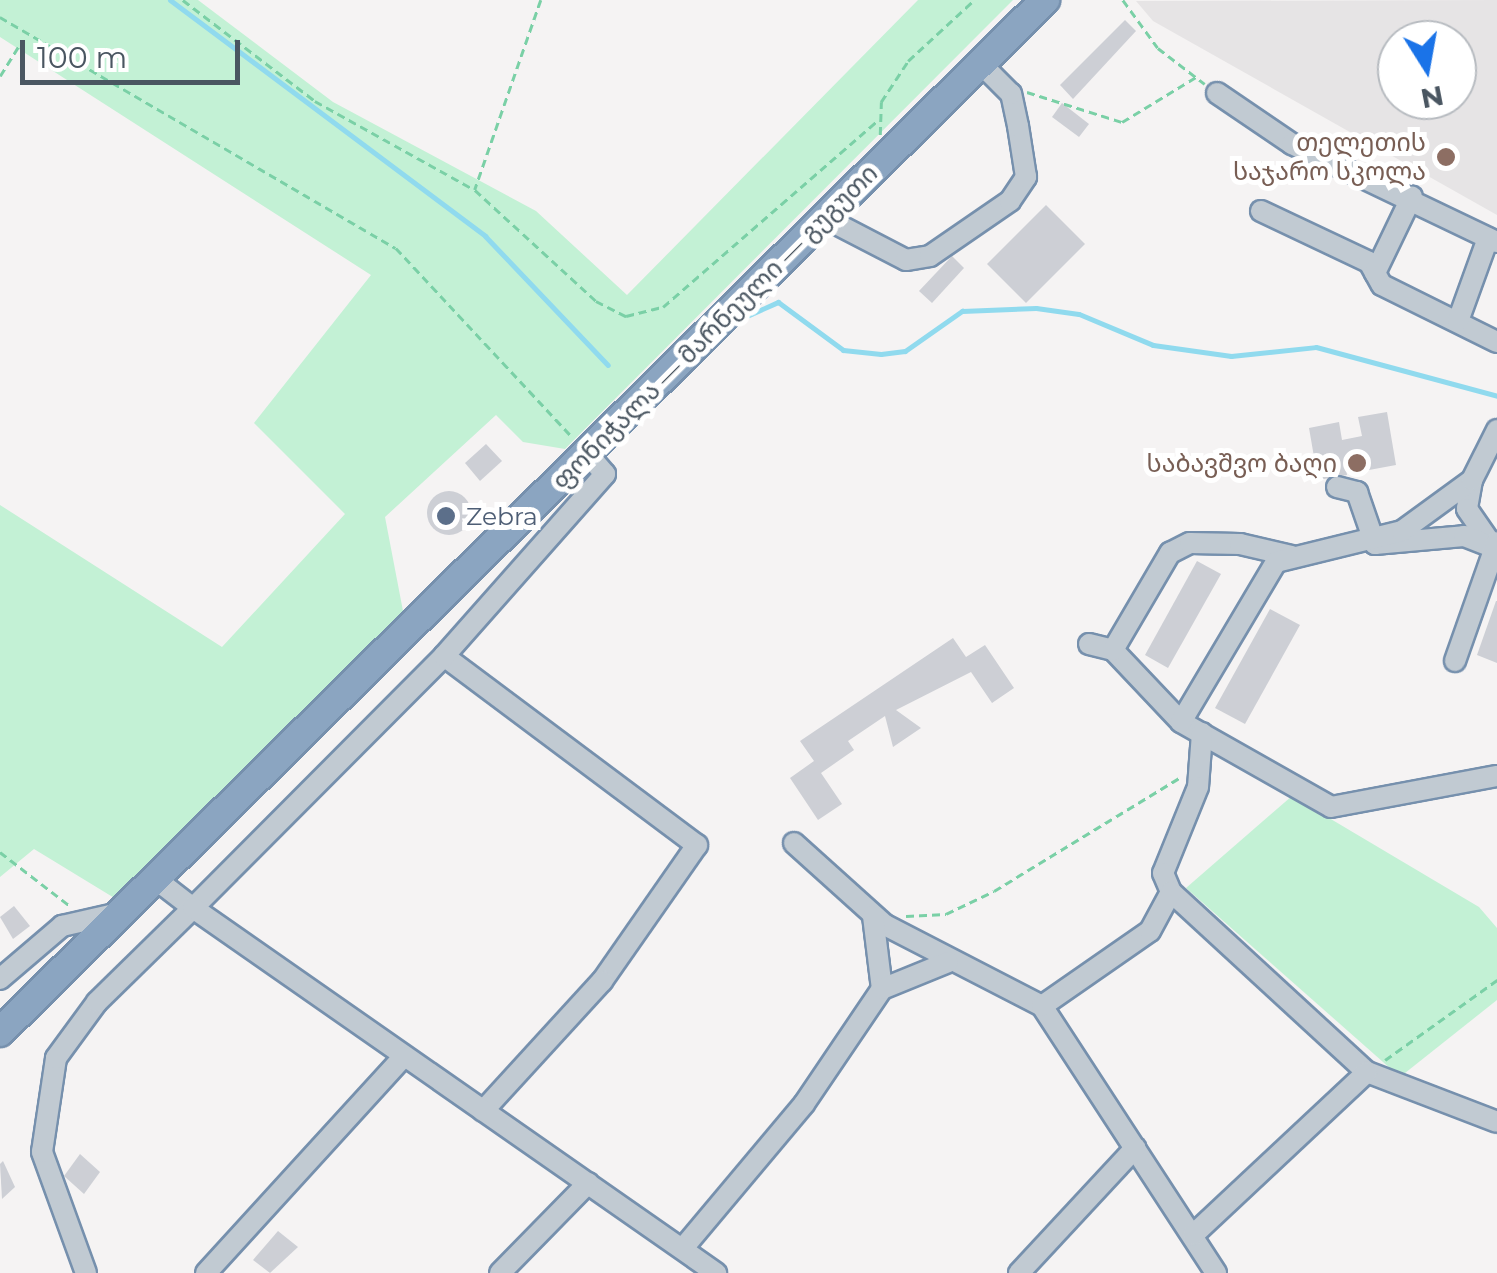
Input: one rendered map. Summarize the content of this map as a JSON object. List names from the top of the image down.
{
  "streets": {
    "highway": ["ფონიჭალა — მარნეული — გუგუთი"]
  },
  "places": ["თელეთის საჯარო სკოლა", "საბავშვო ბაღი", "Zebra"],
  "scale_bar": "100 m",
  "north": "bottom"
}
